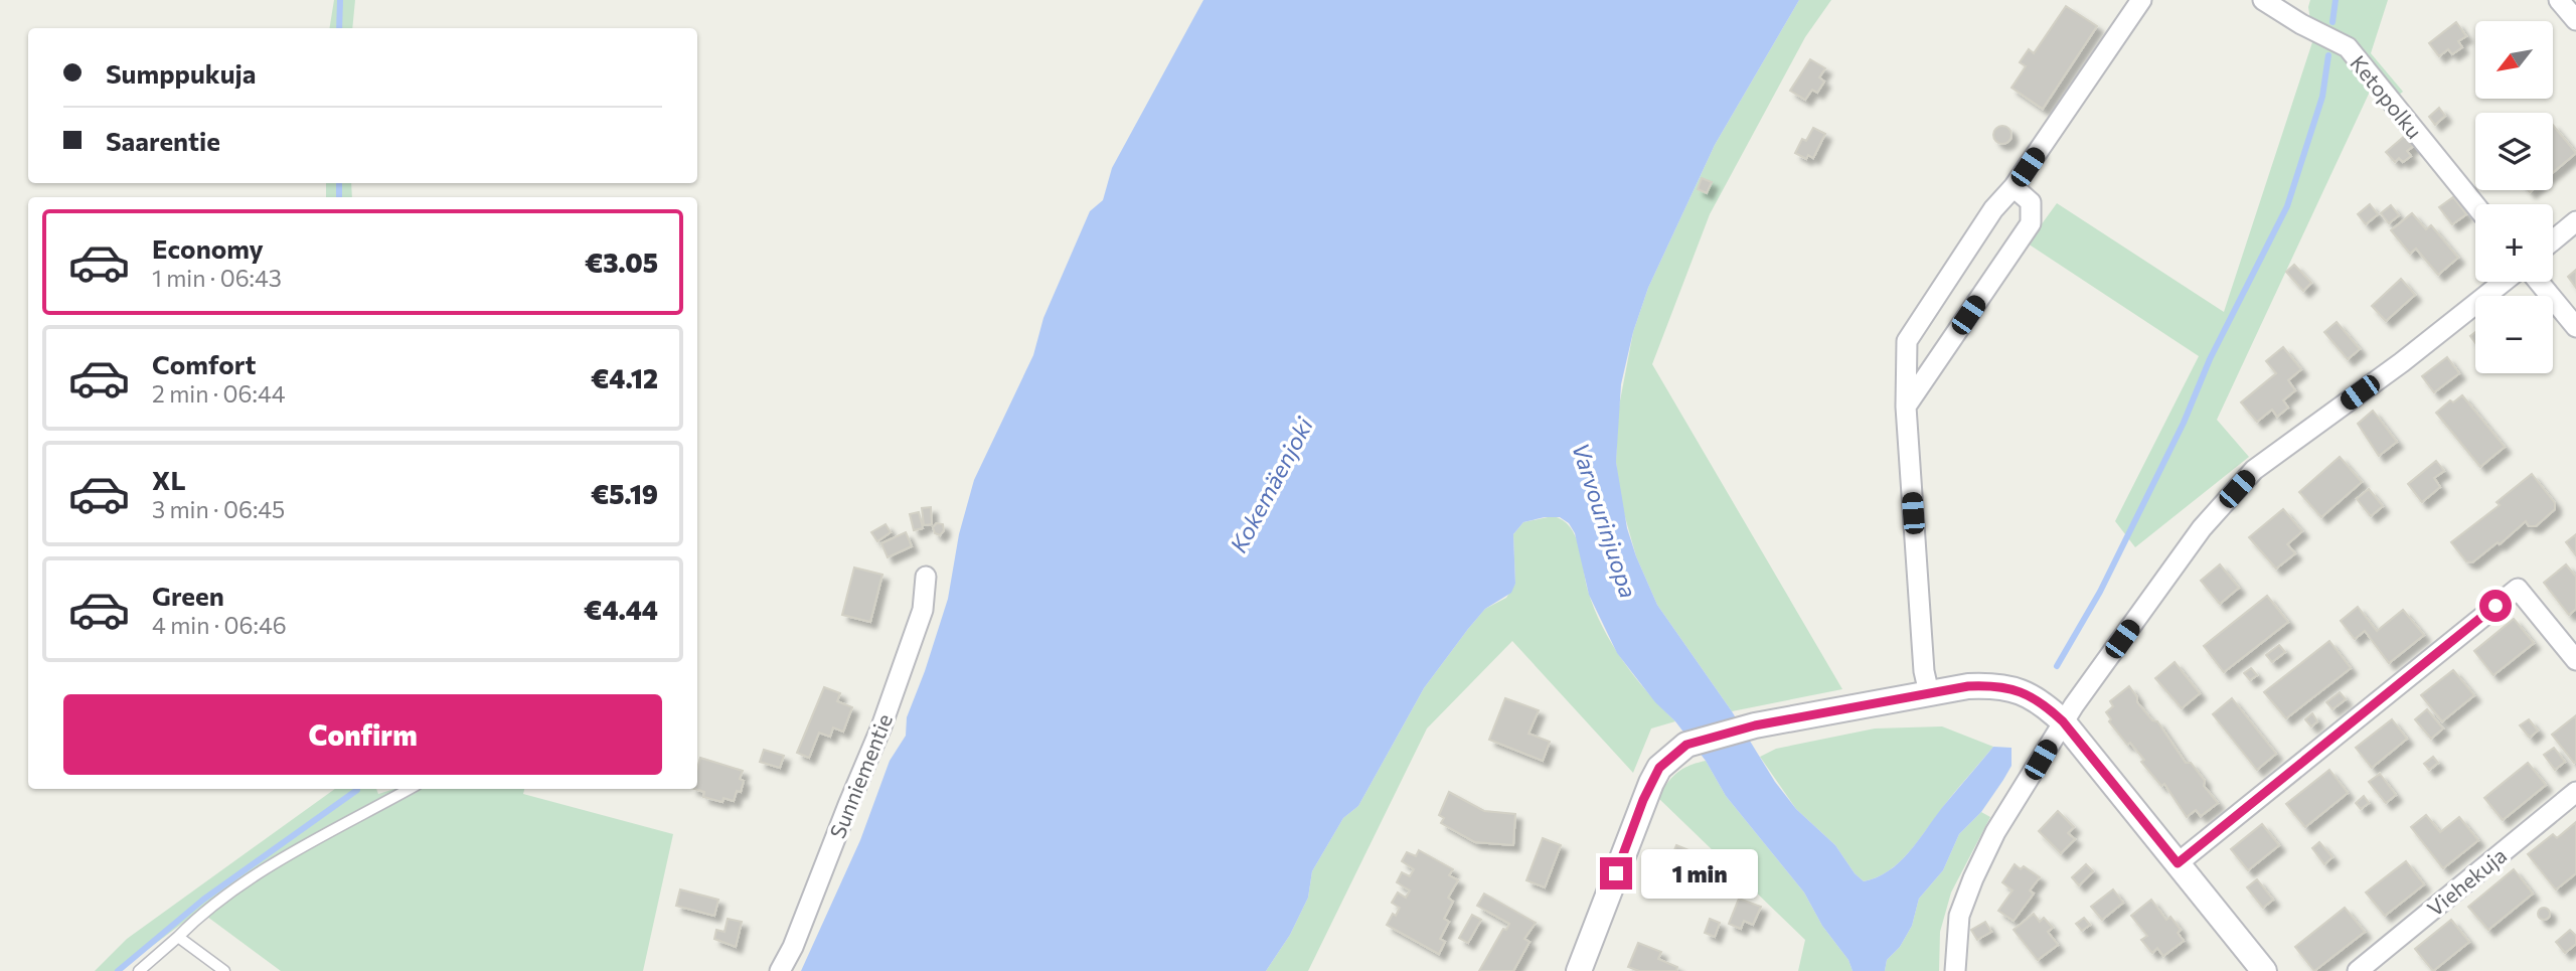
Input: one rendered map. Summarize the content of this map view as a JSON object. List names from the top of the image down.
{
  "streets": {
    "street": ["Ketopolku", "Sunniementie", "Viehekuja"]
  },
  "water": ["Kokemäenjoki", "Varvourinjuopa"],
  "north": "bottom left",
  "page": {
    "map_buttons": ["+", "−"],
    "banner": ["Sumppukuja", "Saarentie"],
    "list": [
      {
        "name": "Economy",
        "note": "1 min · 06:43",
        "value": "€3.05"
      },
      {
        "name": "Comfort",
        "note": "2 min · 06:44",
        "value": "€4.12"
      },
      {
        "name": "XL",
        "note": "3 min · 06:45",
        "value": "€5.19"
      },
      {
        "name": "Green",
        "note": "4 min · 06:46",
        "value": "€4.44"
      }
    ],
    "buttons": "Confirm",
    "bubble": "1 min"
  }
}
